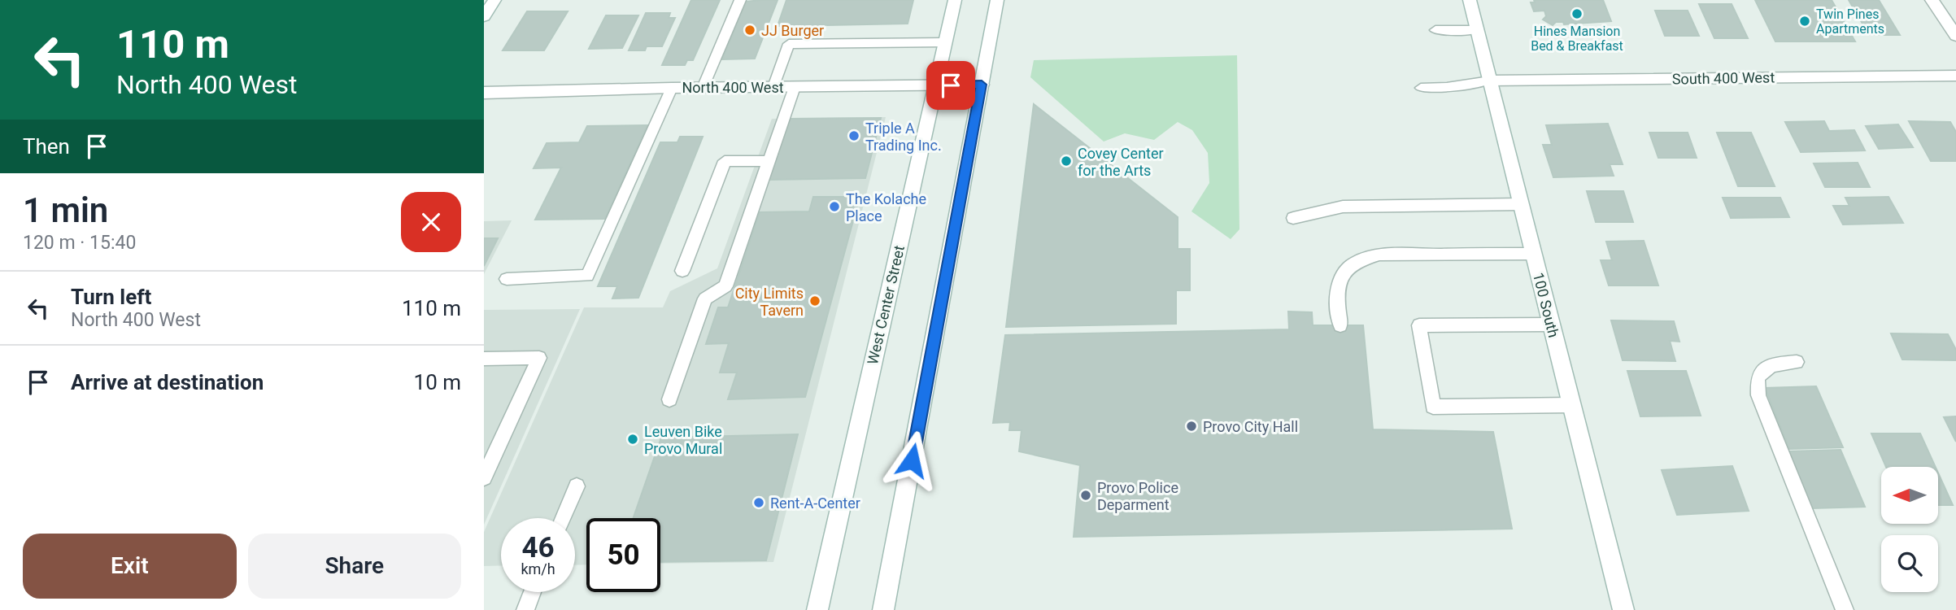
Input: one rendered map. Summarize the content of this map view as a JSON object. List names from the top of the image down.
{
  "streets": {
    "street": [
      "South 400 West",
      "North 400 West",
      "West Center Street",
      "100 South"
    ]
  },
  "crossings": [
    ["South 400 West", "100 South"],
    ["North 400 West", "West Center Street"]
  ],
  "places": [
    "Hines Mansion Bed & Breakfast",
    "Twin Pines Apartments",
    "JJ Burger",
    "Triple A Trading Inc.",
    "Covey Center for the Arts",
    "The Kolache Place",
    "City Limits Tavern",
    "Provo City Hall",
    "Leuven Bike Provo Mural",
    "Provo Police Deparment",
    "Rent-A-Center"
  ],
  "north": "left",
  "page": {
    "turn": ["110 m", "North 400 West"],
    "then": "Then",
    "heading": ["1 min", "120 m · 15:40"],
    "list": [
      {
        "name": "Turn left",
        "note": "North 400 West",
        "value": "110 m"
      },
      {
        "name": "Arrive at destination",
        "value": "10 m"
      }
    ],
    "speed": "46 km/h",
    "limit": "50",
    "buttons": ["Exit", "Share"]
  }
}
